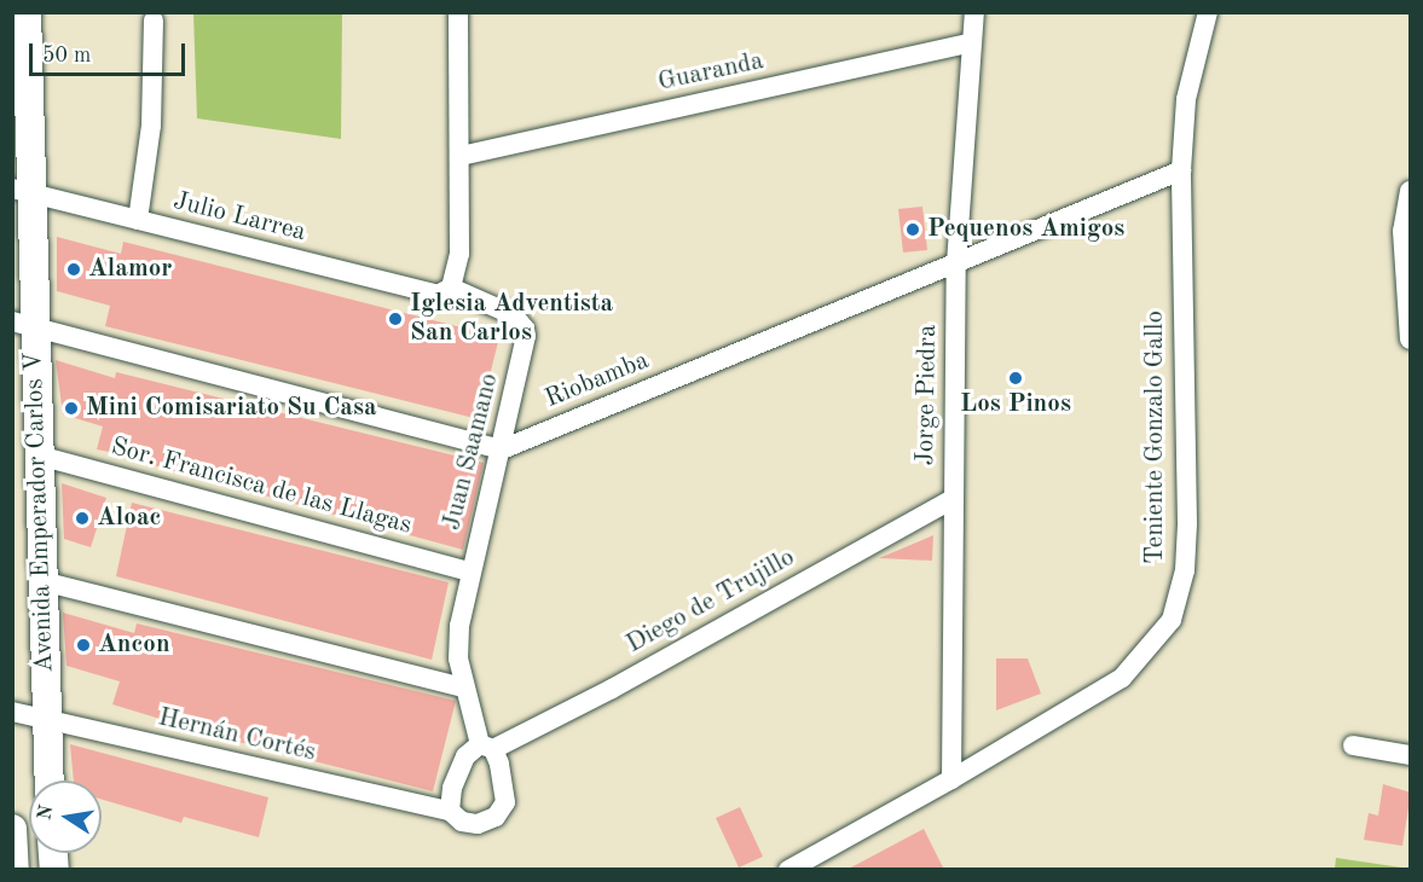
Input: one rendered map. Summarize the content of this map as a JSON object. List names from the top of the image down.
{
  "streets": {
    "main road": ["Avenida Emperador Carlos V"],
    "street": [
      "Guaranda",
      "Julio Larrea",
      "Riobamba",
      "Jorge Piedra",
      "Teniente Gonzalo Gallo",
      "Juan Saamano",
      "Sor. Francisca de las Llagas",
      "Diego de Trujillo",
      "Hernán Cortés"
    ]
  },
  "crossings": [
    ["Guaranda", "Jorge Piedra"],
    ["Julio Larrea", "Juan Saamano"],
    ["Julio Larrea", "Avenida Emperador Carlos V"],
    ["Riobamba", "Jorge Piedra"],
    ["Riobamba", "Teniente Gonzalo Gallo"],
    ["Riobamba", "Juan Saamano"],
    ["Jorge Piedra", "Teniente Gonzalo Gallo"],
    ["Jorge Piedra", "Diego de Trujillo"],
    ["Juan Saamano", "Sor. Francisca de las Llagas"],
    ["Juan Saamano", "Diego de Trujillo"],
    ["Juan Saamano", "Hernán Cortés"],
    ["Sor. Francisca de las Llagas", "Avenida Emperador Carlos V"],
    ["Avenida Emperador Carlos V", "Hernán Cortés"],
    ["Diego de Trujillo", "Hernán Cortés"]
  ],
  "places": [
    "Pequenos Amigos",
    "Alamor",
    "Iglesia Adventista San Carlos",
    "Los Pinos",
    "Mini Comisariato Su Casa",
    "Aloac",
    "Ancon"
  ],
  "scale_bar": "50 m",
  "north": "left"
}
